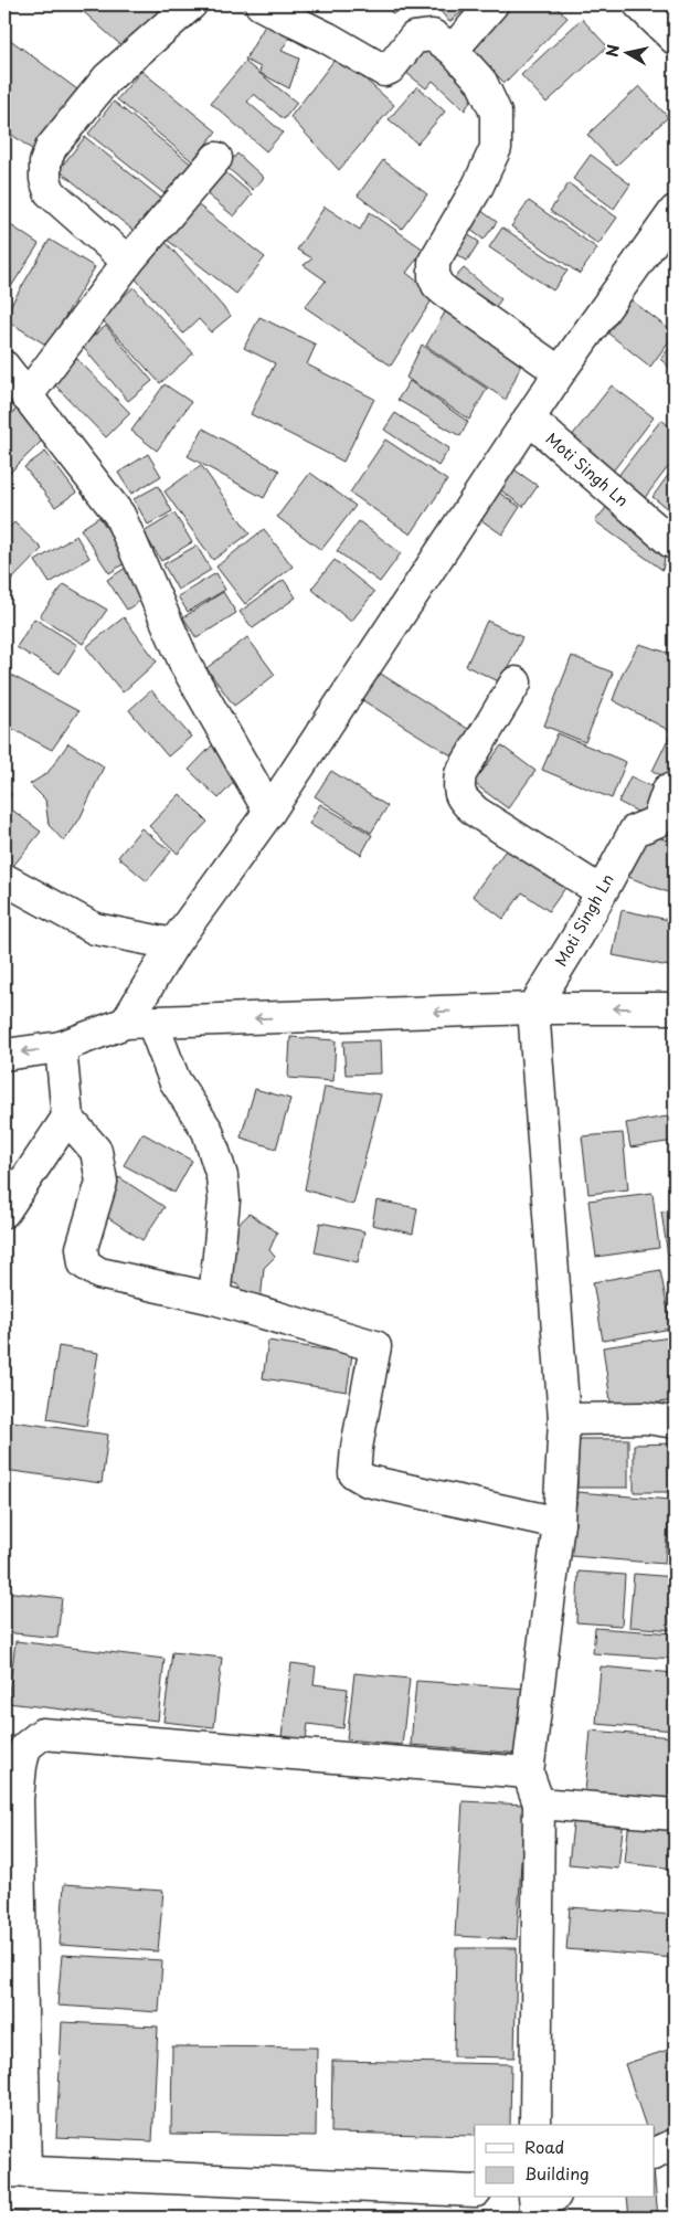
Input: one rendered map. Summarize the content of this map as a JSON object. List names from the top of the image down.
{
  "streets": {
    "street": ["Moti Singh Ln"]
  },
  "legend": ["Road", "Building"],
  "north": "left"
}
